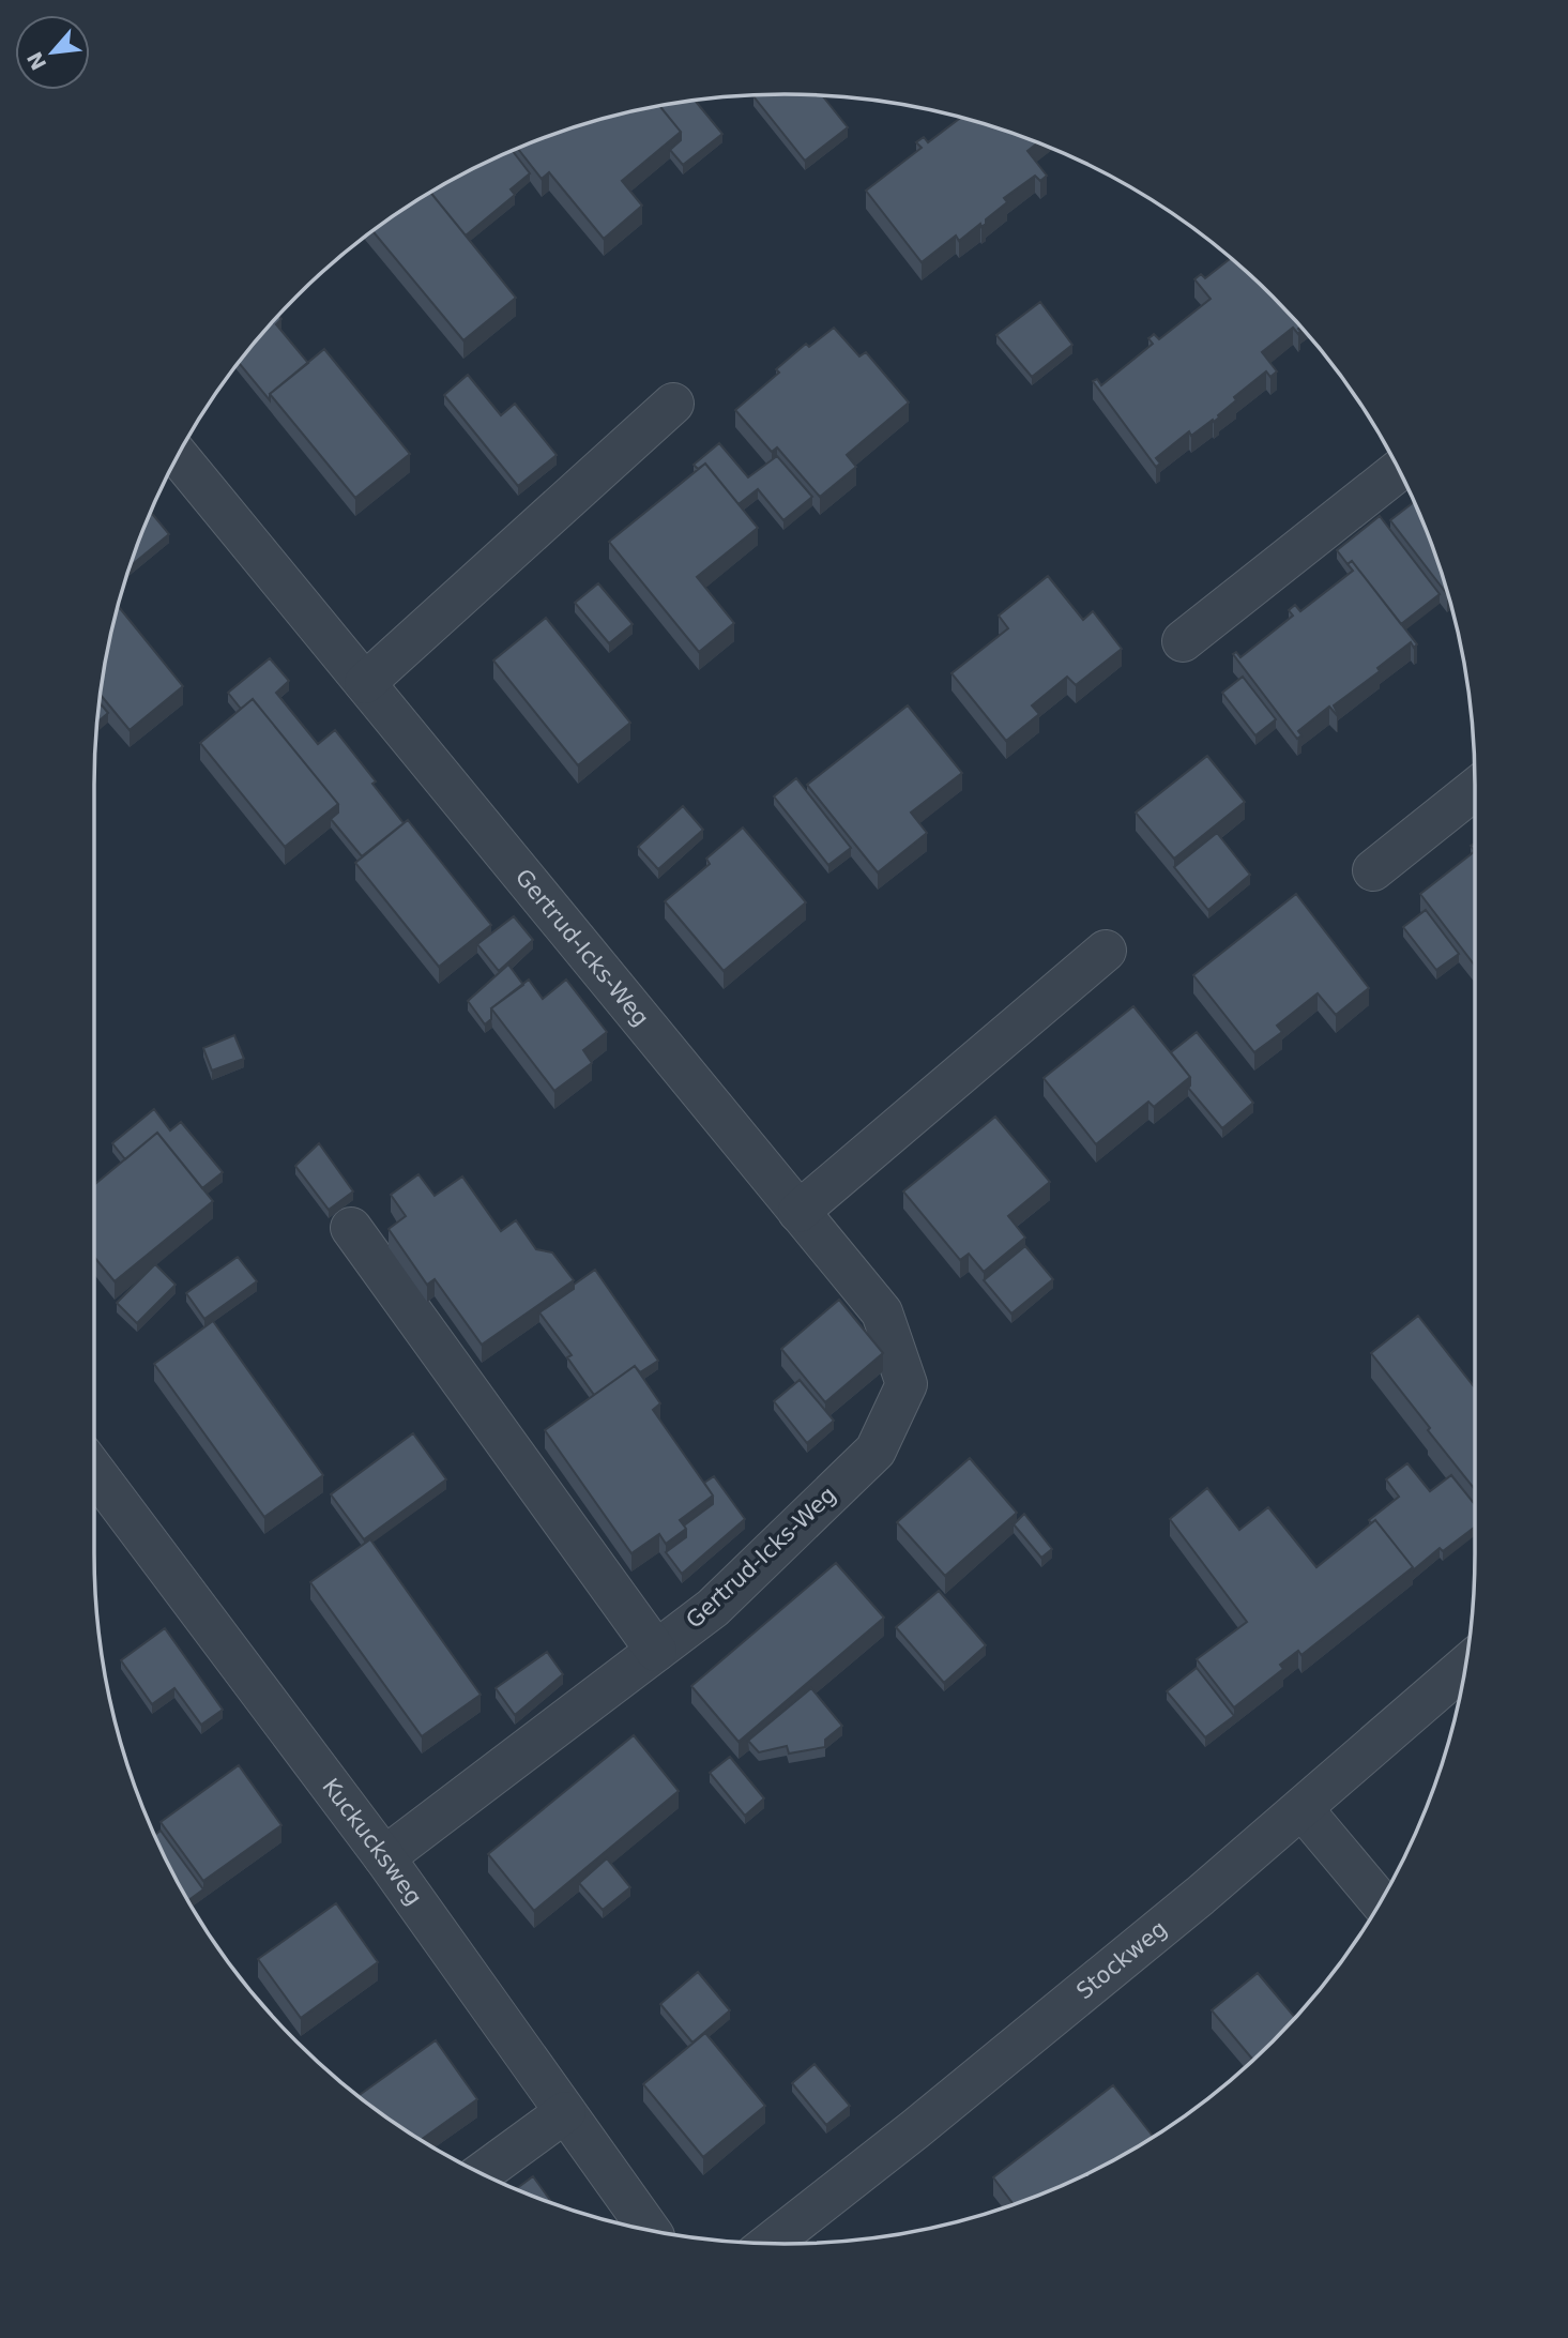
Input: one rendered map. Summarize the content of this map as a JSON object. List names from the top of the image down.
{
  "streets": {
    "street": ["Gertrud-Icks-Weg", "Kuckucksweg", "Stockweg"]
  },
  "crossings": [
    ["Gertrud-Icks-Weg", "Kuckucksweg"]
  ],
  "north": "bottom left"
}
